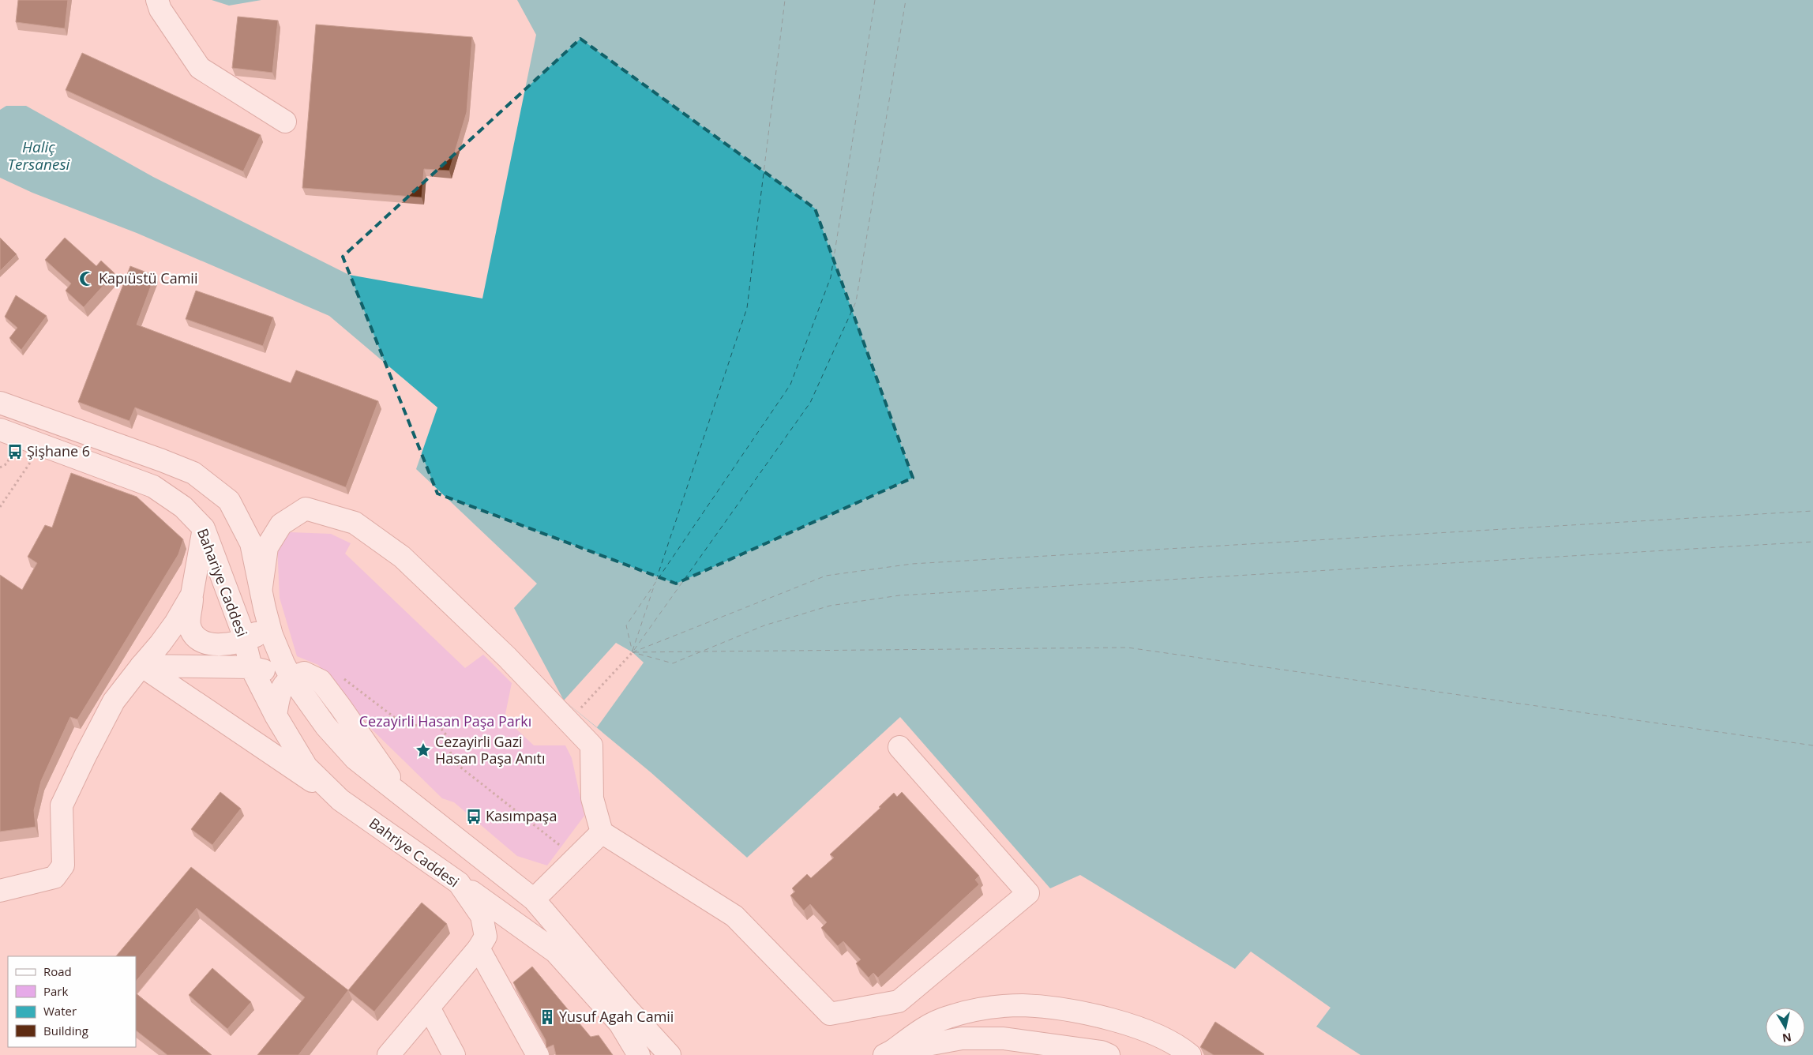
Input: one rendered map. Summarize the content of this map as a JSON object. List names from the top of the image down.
{
  "streets": {
    "main road": ["Bahariye Caddesi", "Bahriye Caddesi"]
  },
  "crossings": [
    ["Bahariye Caddesi", "Bahriye Caddesi"]
  ],
  "water": ["Haliç Tersanesi"],
  "parks": ["Cezayirli Hasan Paşa Parkı"],
  "places": {
    "mosque": ["Kapıüstü Camii"],
    "bus stop": ["Şişhane 6", "Kasımpaşa"],
    "place": ["Cezayirli Gazi Hasan Paşa Anıtı"],
    "building": ["Yusuf Agah Camii"]
  },
  "legend": [
    "Road",
    "Park",
    "Water",
    "Building"
  ],
  "north": "bottom"
}
